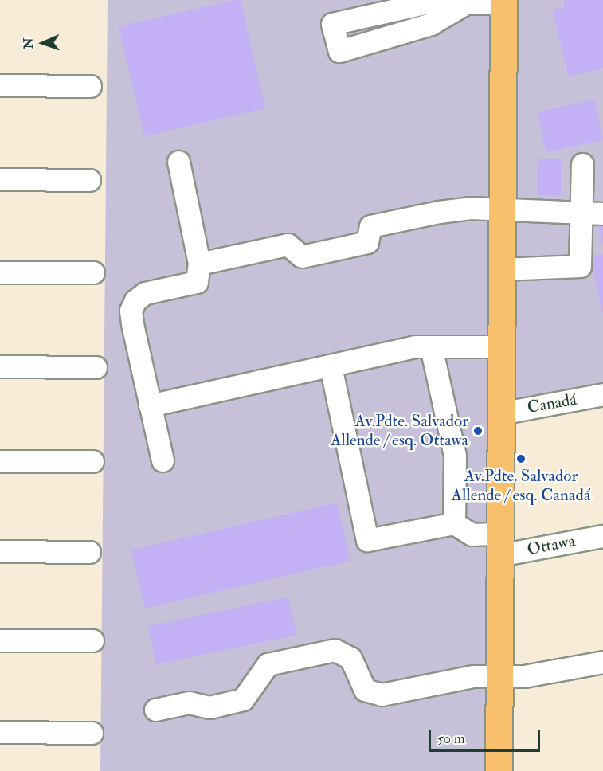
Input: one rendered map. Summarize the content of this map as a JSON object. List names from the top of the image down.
{
  "streets": {
    "street": ["Canadá", "Ottawa"]
  },
  "places": ["Av.Pdte. Salvador Allende / esq. Ottawa", "Av.Pdte. Salvador Allende / esq. Canadá"],
  "scale_bar": "50 m",
  "north": "left"
}
